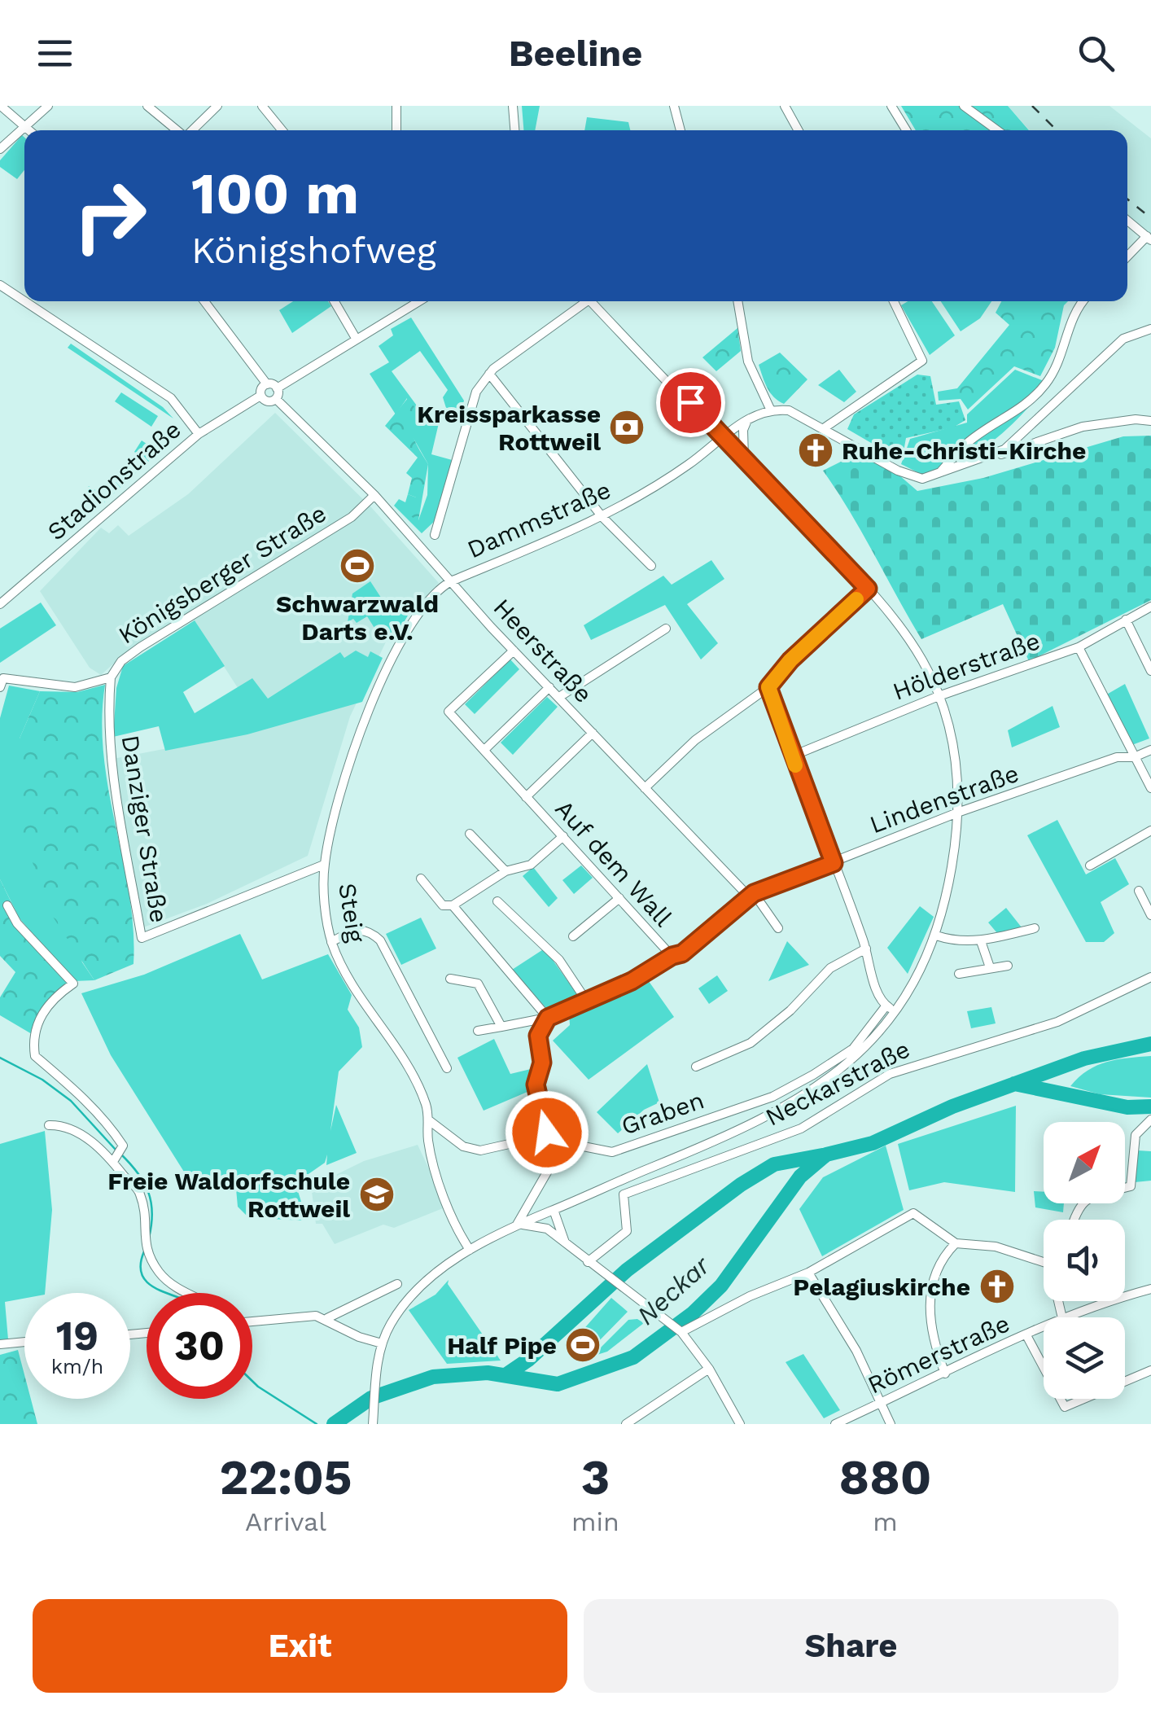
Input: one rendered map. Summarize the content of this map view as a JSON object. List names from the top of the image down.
{
  "streets": {
    "street": [
      "Stadionstraße",
      "Dammstraße",
      "Königsberger Straße",
      "Heerstraße",
      "Hölderstraße",
      "Lindenstraße",
      "Danziger Straße",
      "Auf dem Wall",
      "Steig",
      "Neckarstraße",
      "Graben",
      "Römerstraße"
    ]
  },
  "crossings": [
    ["Stadionstraße", "Heerstraße"],
    ["Dammstraße", "Heerstraße"],
    ["Dammstraße", "Steig"],
    ["Königsberger Straße", "Heerstraße"],
    ["Königsberger Straße", "Danziger Straße"],
    ["Heerstraße", "Lindenstraße"],
    ["Heerstraße", "Auf dem Wall"],
    ["Heerstraße", "Steig"],
    ["Lindenstraße", "Auf dem Wall"],
    ["Danziger Straße", "Steig"],
    ["Steig", "Graben"]
  ],
  "water": ["Neckar"],
  "places": {
    "bank": ["Kreissparkasse Rottweil"],
    "church": ["Ruhe-Christi-Kirche", "Pelagiuskirche"],
    "sports": ["Schwarzwald Darts e.V.", "Half Pipe"],
    "school or university": ["Freie Waldorfschule Rottweil"]
  },
  "north": "top right",
  "page": {
    "header": "Beeline",
    "turn": ["100 m", "Königshofweg"],
    "speed": "19 km/h",
    "limit": "30",
    "eta": [
      "22:05",
      "Arrival",
      "3",
      "min",
      "880",
      "m"
    ],
    "buttons": ["Exit", "Share"]
  }
}
